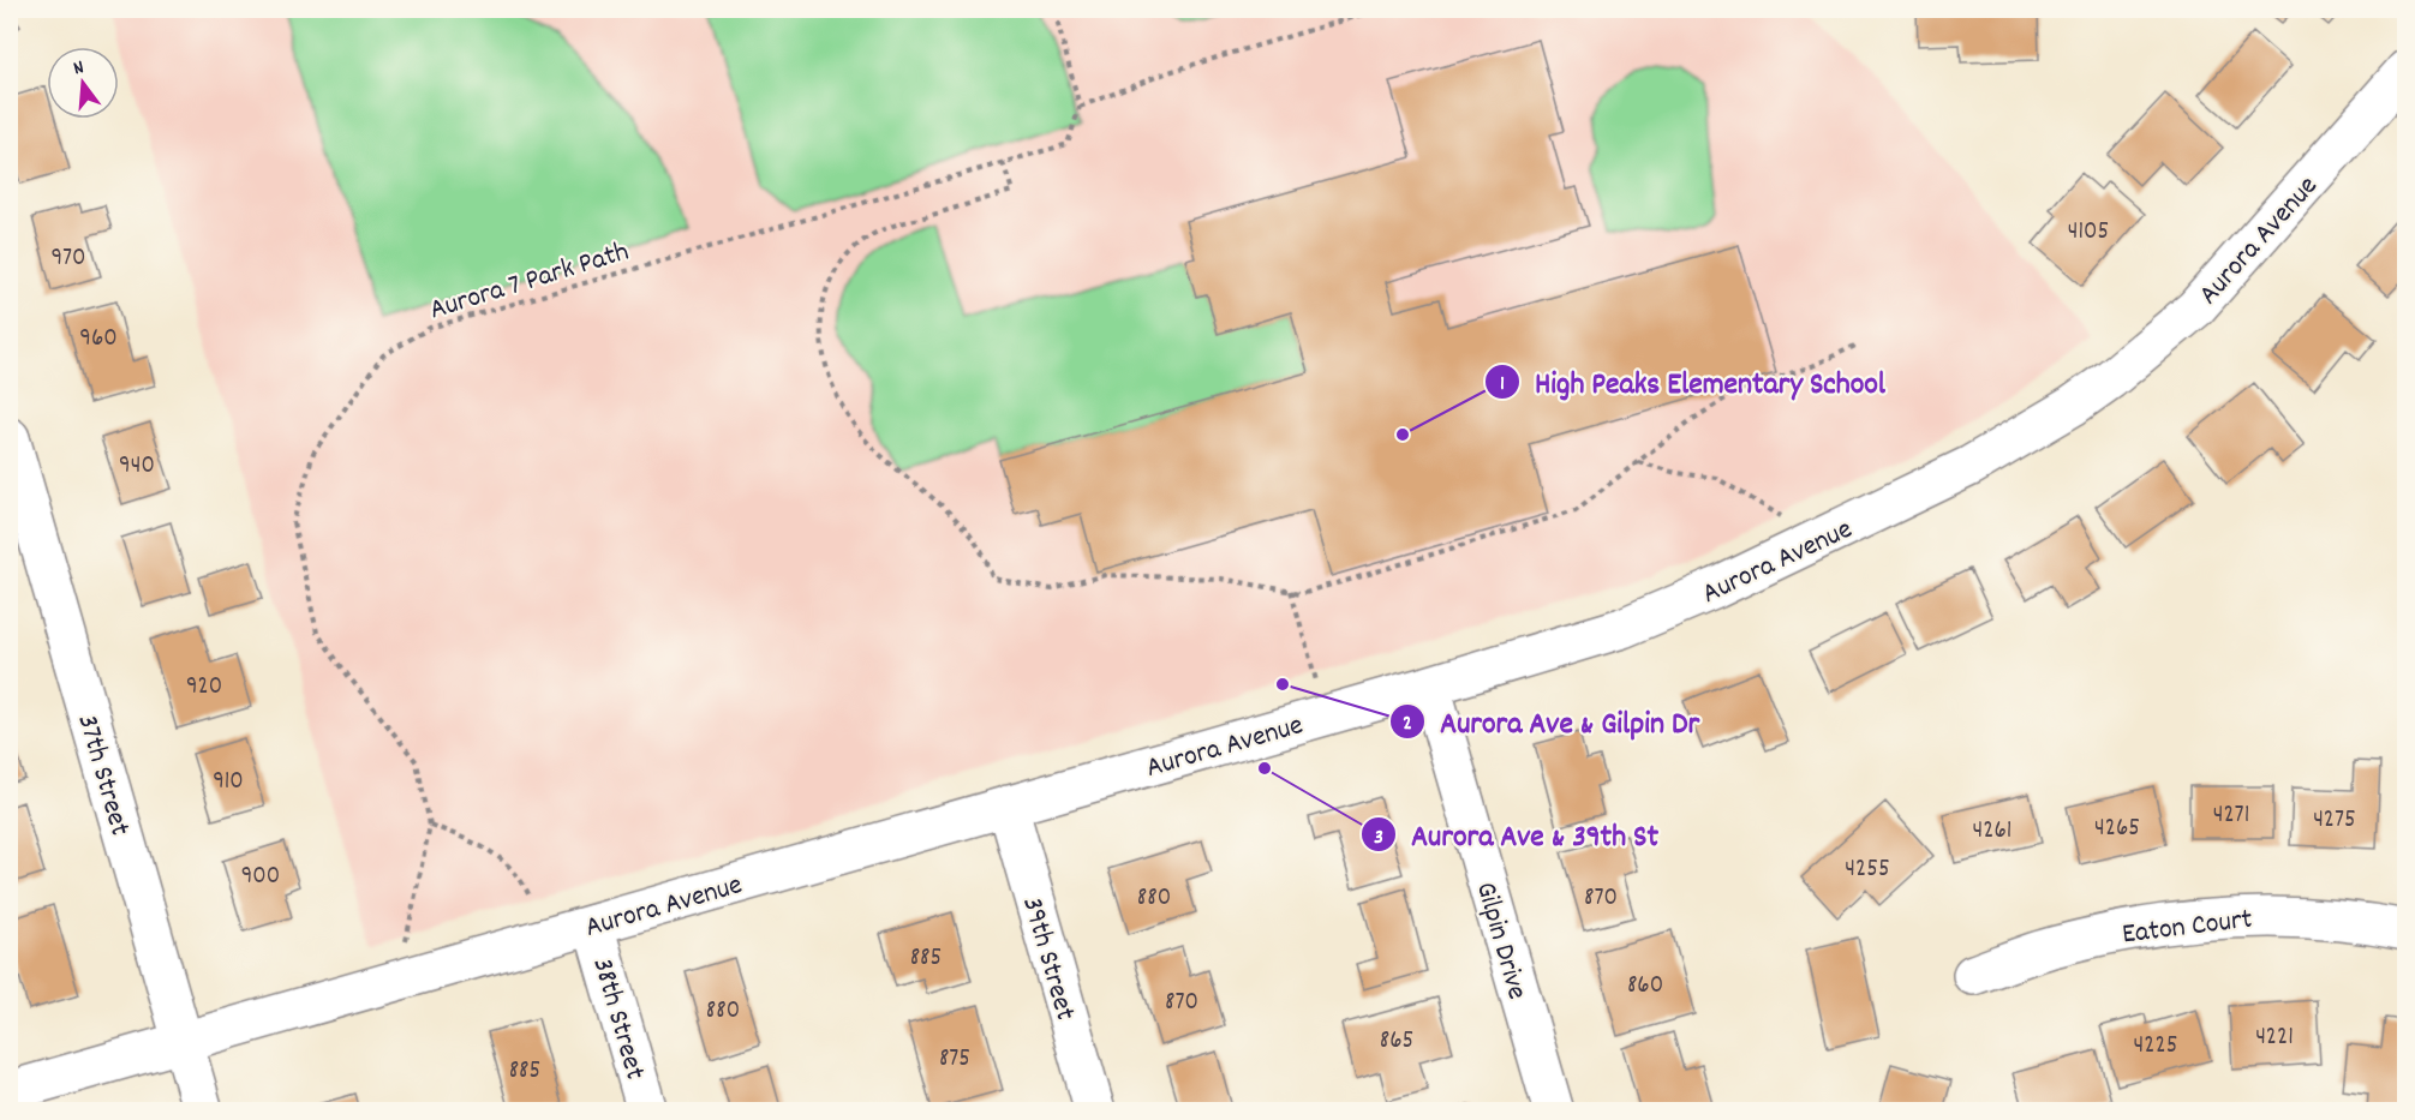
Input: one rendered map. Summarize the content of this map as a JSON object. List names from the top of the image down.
{
  "streets": {
    "street": [
      "Aurora Avenue",
      "37th Street",
      "Eaton Court",
      "Gilpin Drive",
      "39th Street",
      "38th Street"
    ],
    "path": ["Aurora 7 Park Path"]
  },
  "crossings": [
    ["Aurora Avenue", "Aurora 7 Park Path"],
    ["Aurora Avenue", "37th Street"],
    ["Aurora Avenue", "Gilpin Drive"],
    ["Aurora Avenue", "39th Street"],
    ["Aurora Avenue", "38th Street"]
  ],
  "places": ["High Peaks Elementary School", "Aurora Ave & Gilpin Dr", "Aurora Ave & 39th St"],
  "house_numbers": [
    "4105",
    "970",
    "960",
    "940",
    "920",
    "910",
    "4271",
    "4275",
    "4265",
    "4261",
    "4255",
    "900",
    "880",
    "870",
    "885",
    "860",
    "870",
    "880",
    "4221",
    "865",
    "4225",
    "875",
    "885"
  ],
  "north": "top"
}
